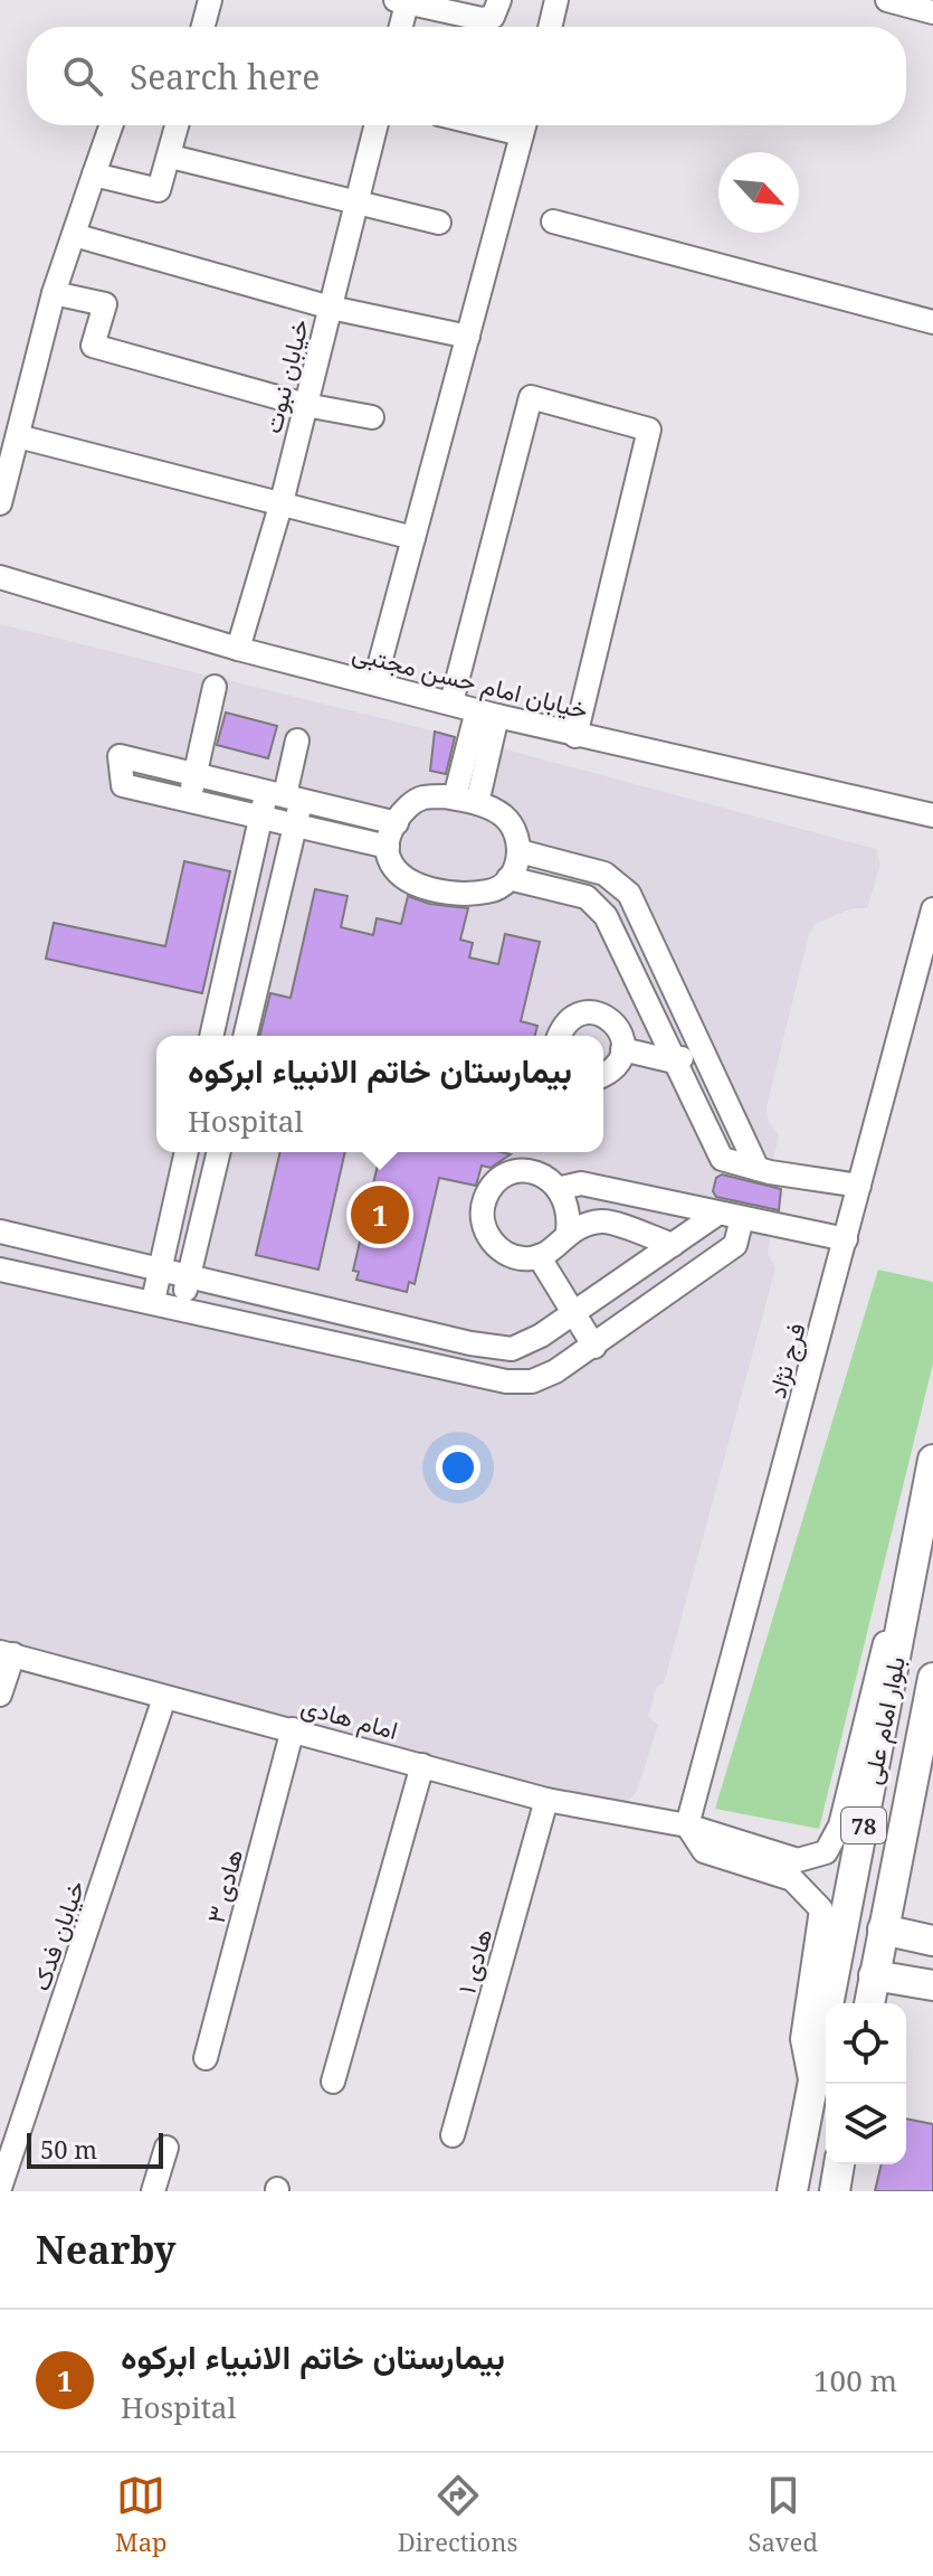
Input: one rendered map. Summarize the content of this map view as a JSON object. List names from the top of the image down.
{
  "streets": {
    "main road": ["بلوار امام علی", "78"],
    "street": [
      "خیابان نبوت",
      "خیابان امام حسن مجتبی",
      "فرج نژاد",
      "امام هادی",
      "هادی ۳",
      "خیابان فدک",
      "هادی ۱"
    ]
  },
  "crossings": [
    ["خیابان نبوت", "خیابان امام حسن مجتبی"],
    ["فرج نژاد", "امام هادی"],
    ["امام هادی", "بلوار امام علی"],
    ["امام هادی", "هادی ۳"],
    ["امام هادی", "خیابان فدک"],
    ["امام هادی", "هادی ۱"]
  ],
  "scale_bar": "50 m",
  "north": "bottom right",
  "page": {
    "search": "Search here",
    "popup": ["بیمارستان خاتم الانبیاء ابرکوه", "Hospital"],
    "pins": "1",
    "scale": "50 m",
    "heading": "Nearby",
    "list": [
      {
        "mark": "1",
        "name": "بیمارستان خاتم الانبیاء ابرکوه",
        "note": "Hospital",
        "value": "100 m"
      }
    ],
    "nav": ["Map", "Directions", "Saved"]
  }
}
